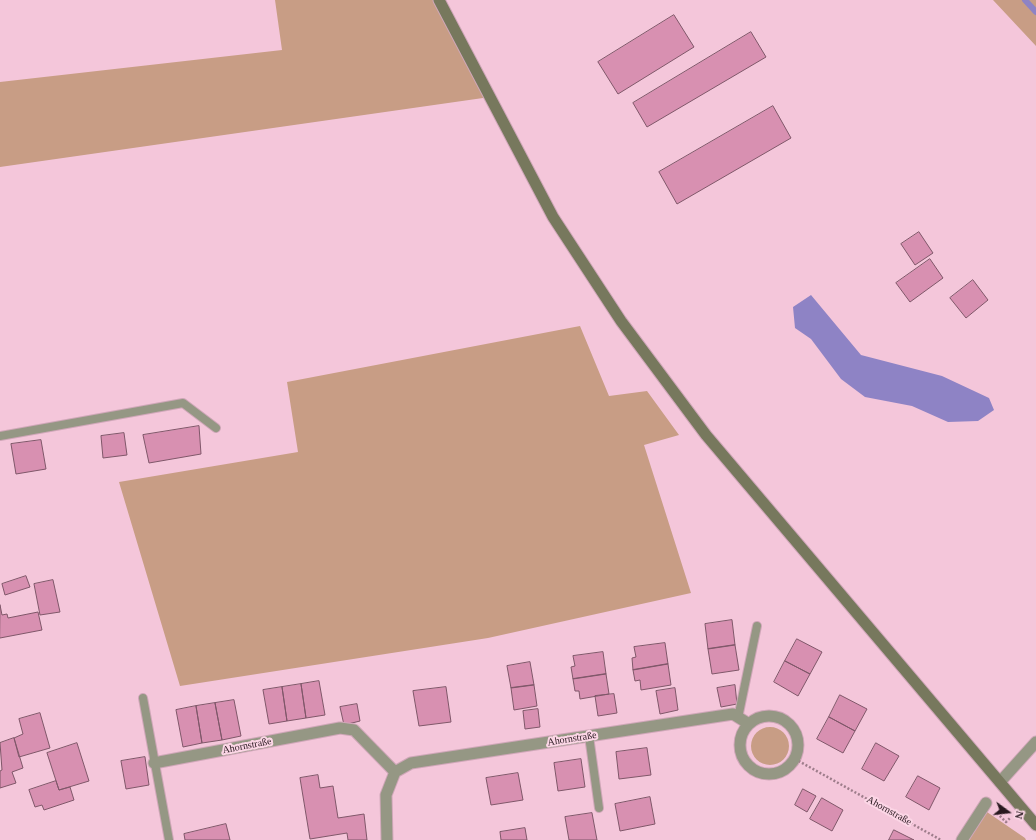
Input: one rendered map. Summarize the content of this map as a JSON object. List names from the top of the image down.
{
  "streets": {
    "street": ["Ahornstraße"]
  },
  "north": "right"
}
